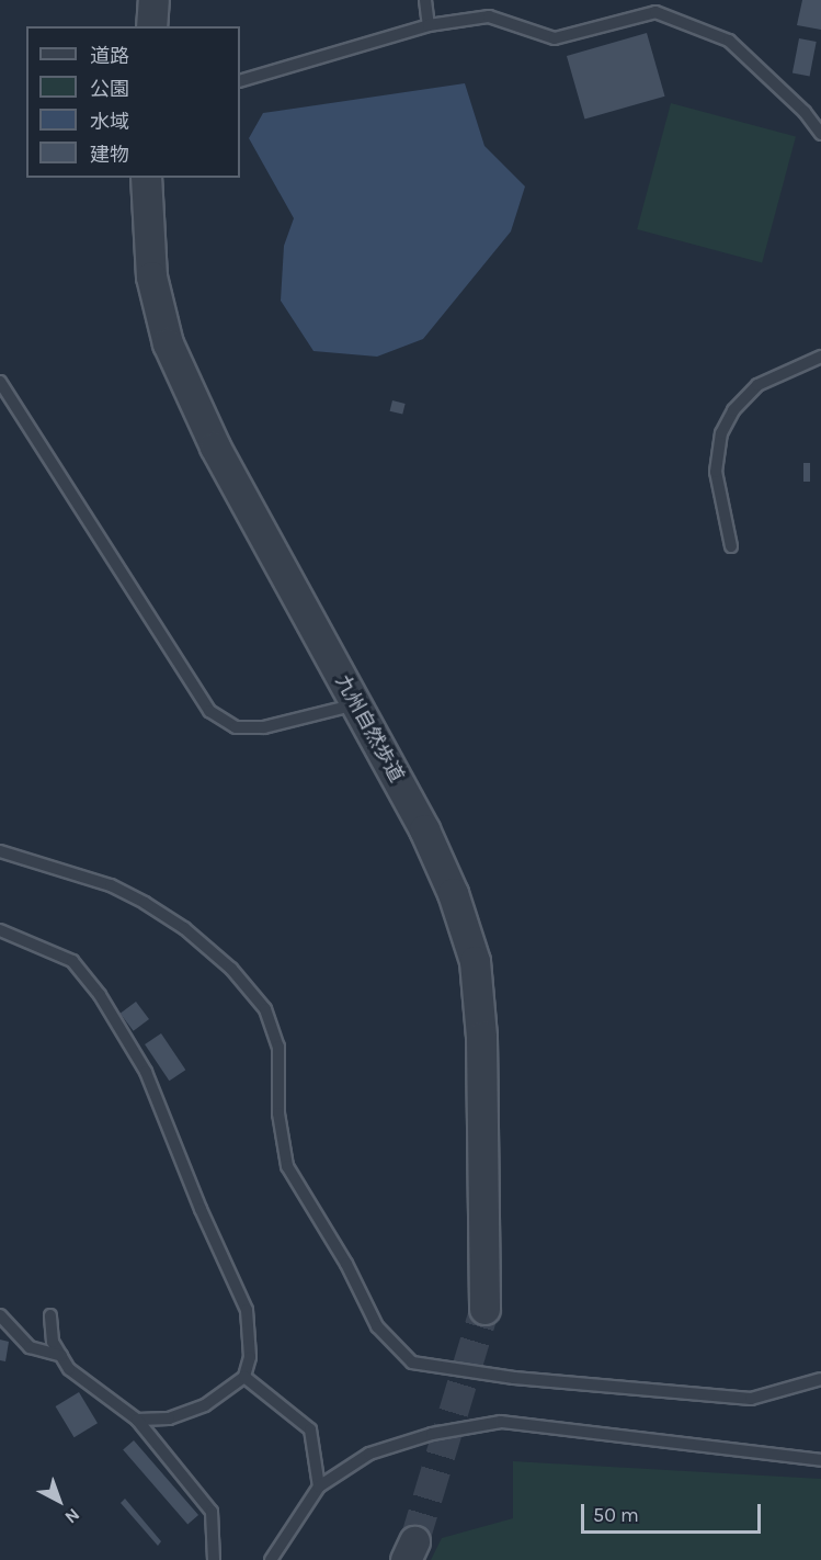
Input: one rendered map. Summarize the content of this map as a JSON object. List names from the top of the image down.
{
  "streets": {
    "street": ["九州自然歩道"]
  },
  "legend": [
    "道路",
    "公園",
    "水域",
    "建物"
  ],
  "scale_bar": "50 m",
  "north": "bottom right"
}
